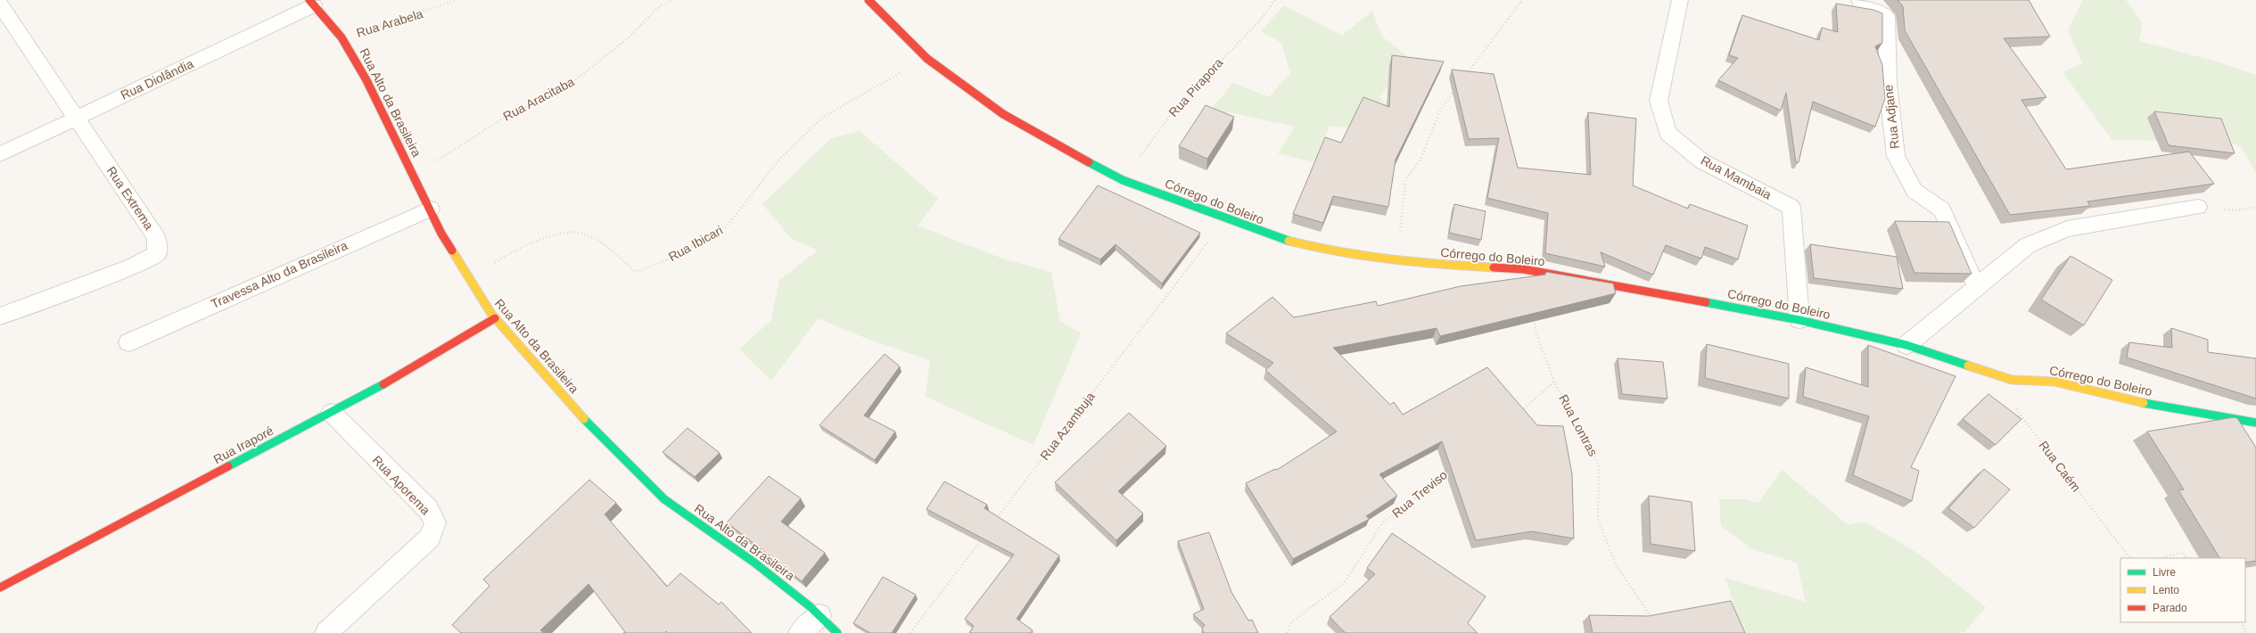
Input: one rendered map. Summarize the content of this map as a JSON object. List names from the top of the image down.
{
  "streets": {
    "street": [
      "Rua Diolândia",
      "Rua Alto da Brasileira",
      "Rua Adjane",
      "Rua Mambaia",
      "Rua Extrema",
      "Córrego do Boleiro",
      "Travessa Alto da Brasileira",
      "Rua Iraporé",
      "Rua Aporema"
    ],
    "path": [
      "Rua Arabela",
      "Rua Pirapora",
      "Rua Aracitaba",
      "Rua Ibicari",
      "Rua Lontras",
      "Rua Azambuja",
      "Rua Caém",
      "Rua Treviso"
    ]
  },
  "crossings": [
    ["Rua Arabela", "Rua Alto da Brasileira"],
    ["Rua Diolândia", "Rua Alto da Brasileira"],
    ["Rua Diolândia", "Rua Extrema"],
    ["Rua Pirapora", "Córrego do Boleiro"],
    ["Rua Aracitaba", "Rua Alto da Brasileira"],
    ["Rua Alto da Brasileira", "Rua Ibicari"],
    ["Rua Alto da Brasileira", "Travessa Alto da Brasileira"],
    ["Rua Alto da Brasileira", "Rua Iraporé"],
    ["Rua Mambaia", "Córrego do Boleiro"],
    ["Córrego do Boleiro", "Rua Ibicari"],
    ["Córrego do Boleiro", "Rua Lontras"],
    ["Córrego do Boleiro", "Rua Azambuja"],
    ["Córrego do Boleiro", "Rua Caém"],
    ["Rua Iraporé", "Rua Aporema"]
  ],
  "legend": ["Livre", "Lento", "Parado"]
}
